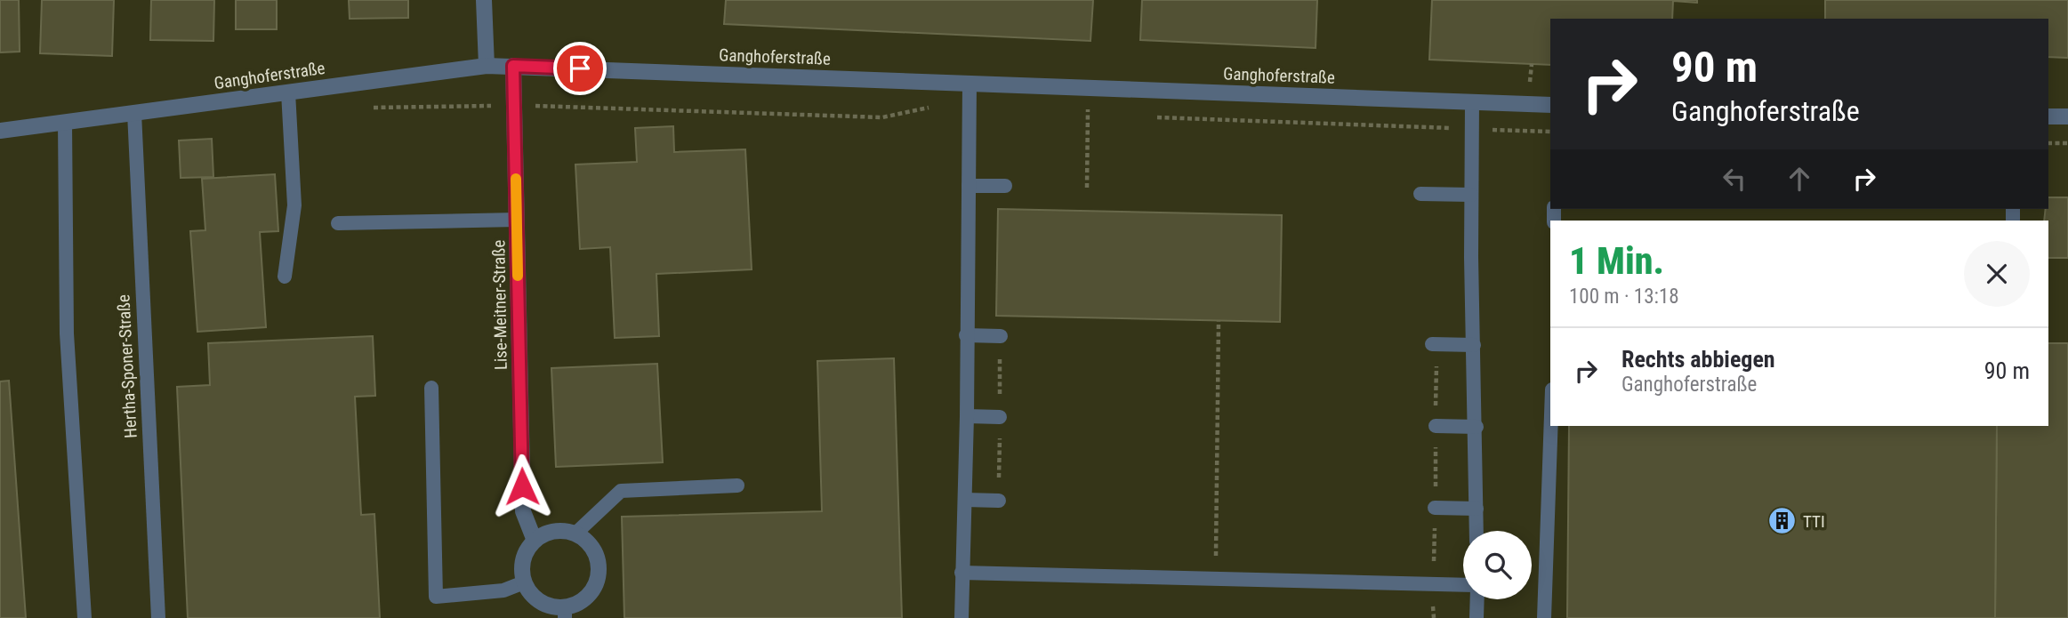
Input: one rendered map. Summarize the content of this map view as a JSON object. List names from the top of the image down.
{
  "streets": {
    "street": ["Ganghoferstraße", "Lise-Meitner-Straße"],
    "lane": ["Hertha-Sponer-Straße"]
  },
  "crossings": [
    ["Ganghoferstraße", "Lise-Meitner-Straße"],
    ["Ganghoferstraße", "Hertha-Sponer-Straße"]
  ],
  "places": {
    "building": ["TTI"]
  },
  "page": {
    "turn": ["90 m", "Ganghoferstraße"],
    "heading": ["1 Min.", "100 m · 13:18"],
    "list": [
      {
        "name": "Rechts abbiegen",
        "note": "Ganghoferstraße",
        "value": "90 m"
      }
    ]
  }
}
